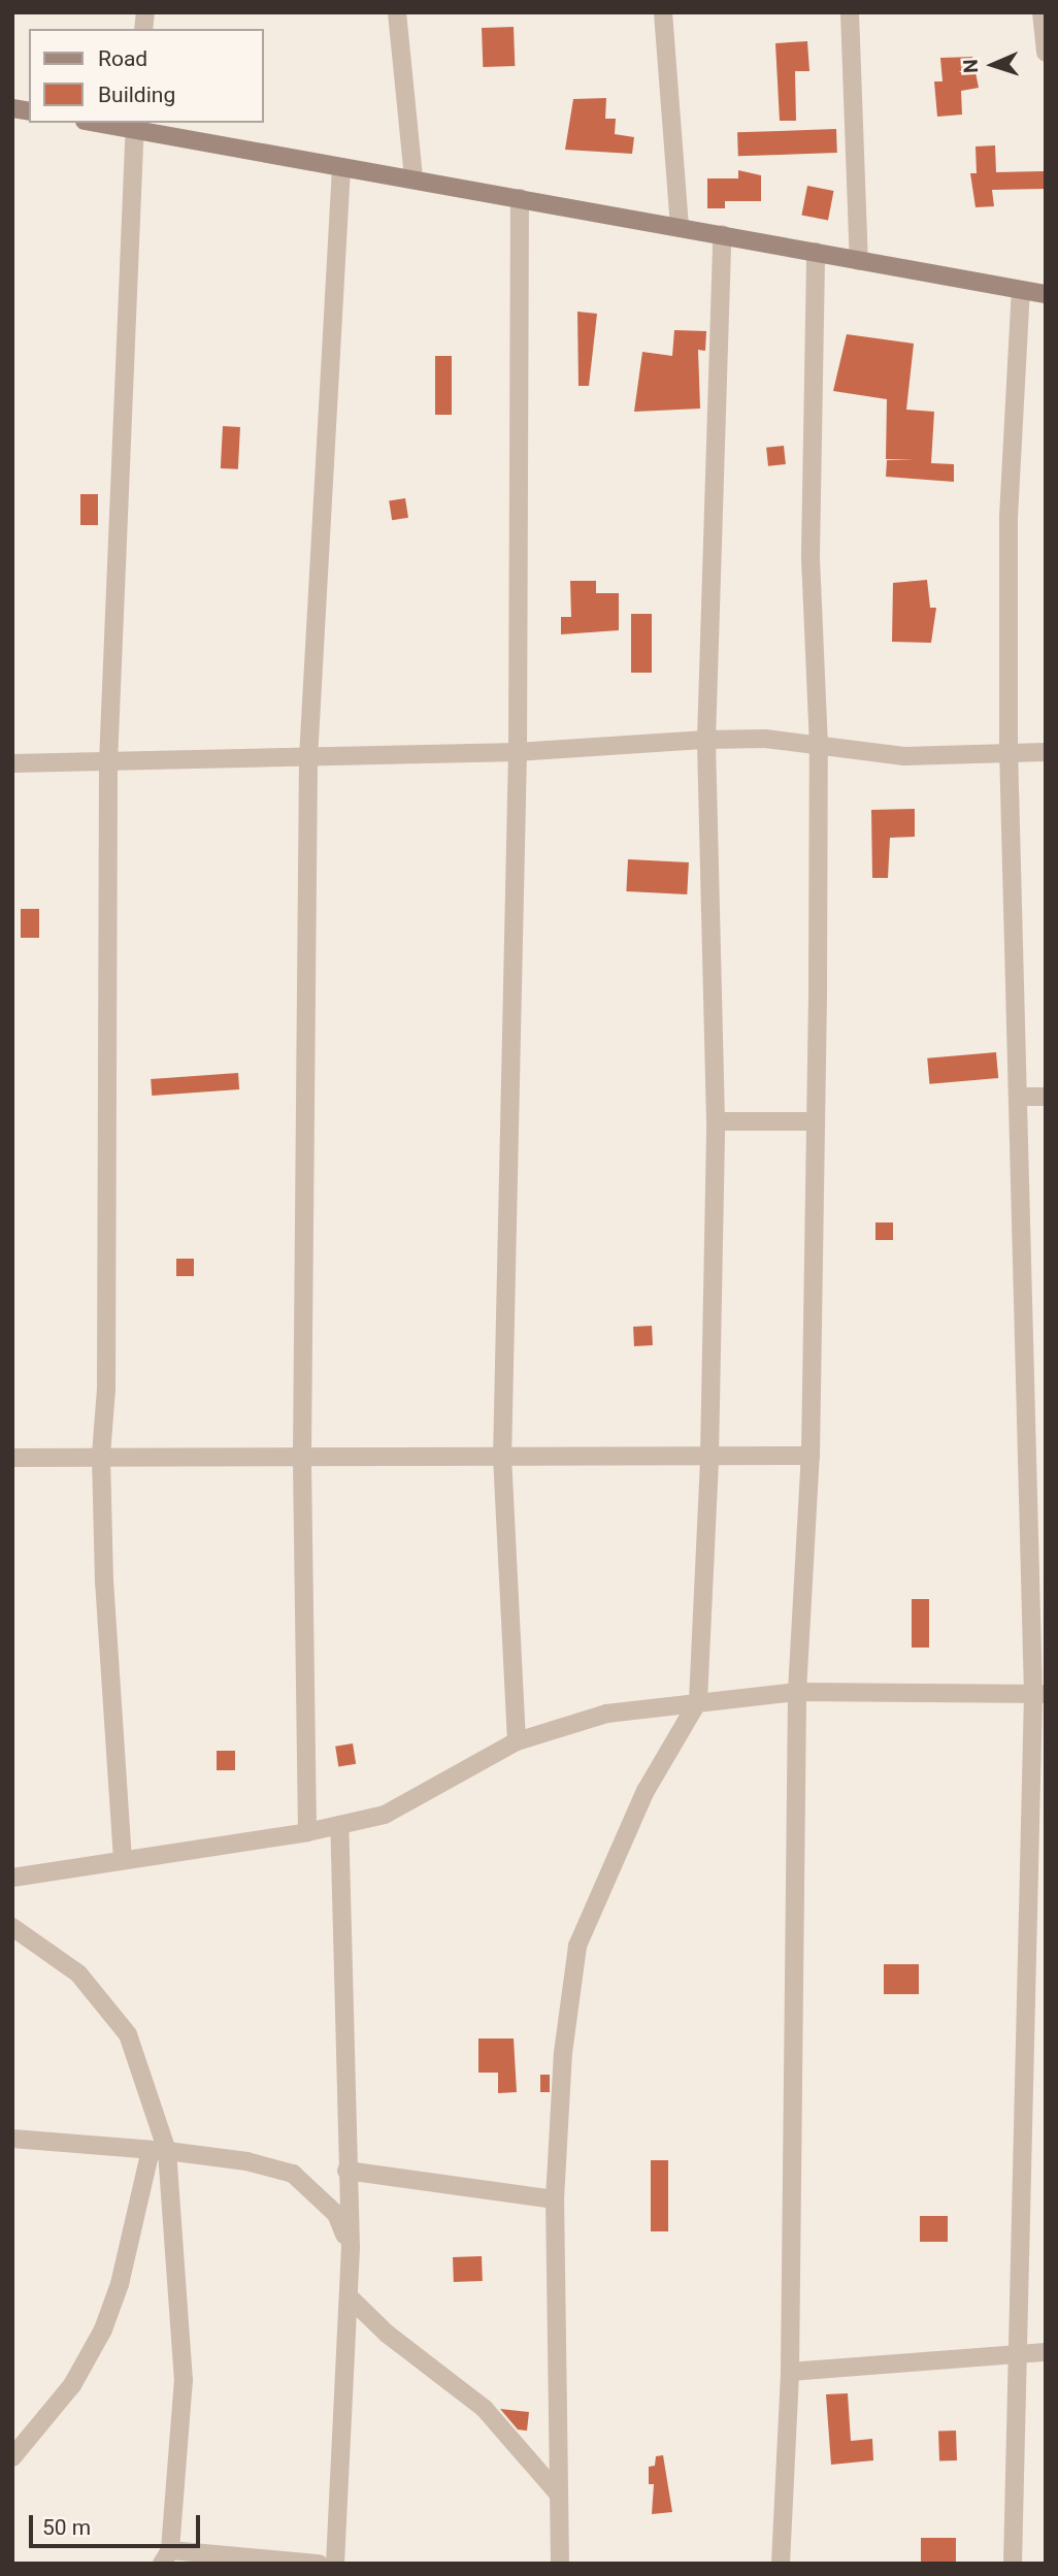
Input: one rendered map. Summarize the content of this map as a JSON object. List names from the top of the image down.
{
  "legend": ["Road", "Building"],
  "scale_bar": "50 m",
  "north": "left"
}
